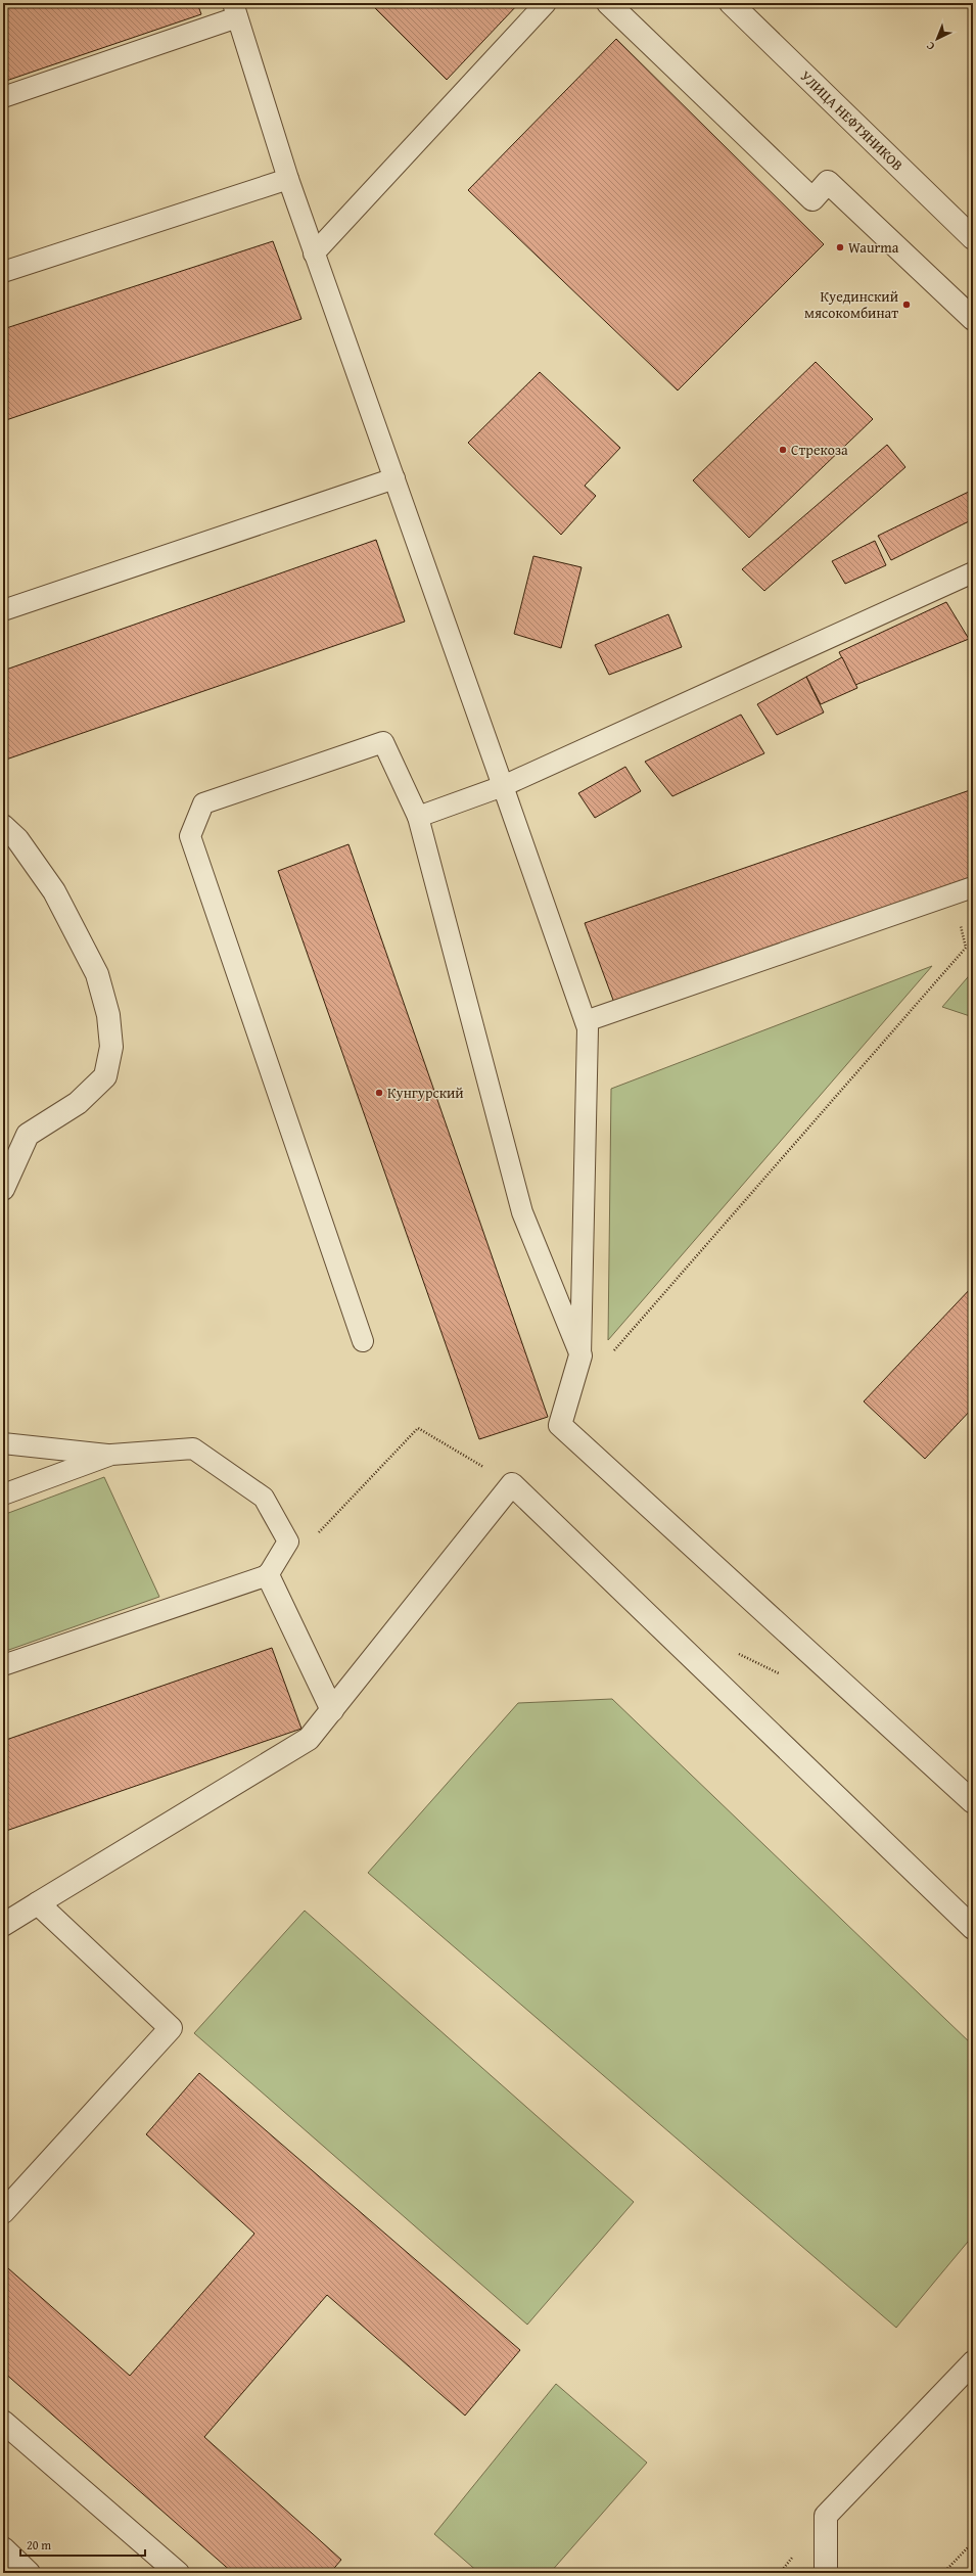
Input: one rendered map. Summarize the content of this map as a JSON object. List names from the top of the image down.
{
  "streets": {
    "street": ["УЛИЦА НЕФТЯНИКОВ"]
  },
  "places": [
    "Waurma",
    "Куединский мясокомбинат",
    "Стрекоза",
    "Кунгурский"
  ],
  "scale_bar": "20 m",
  "north": "bottom left"
}
